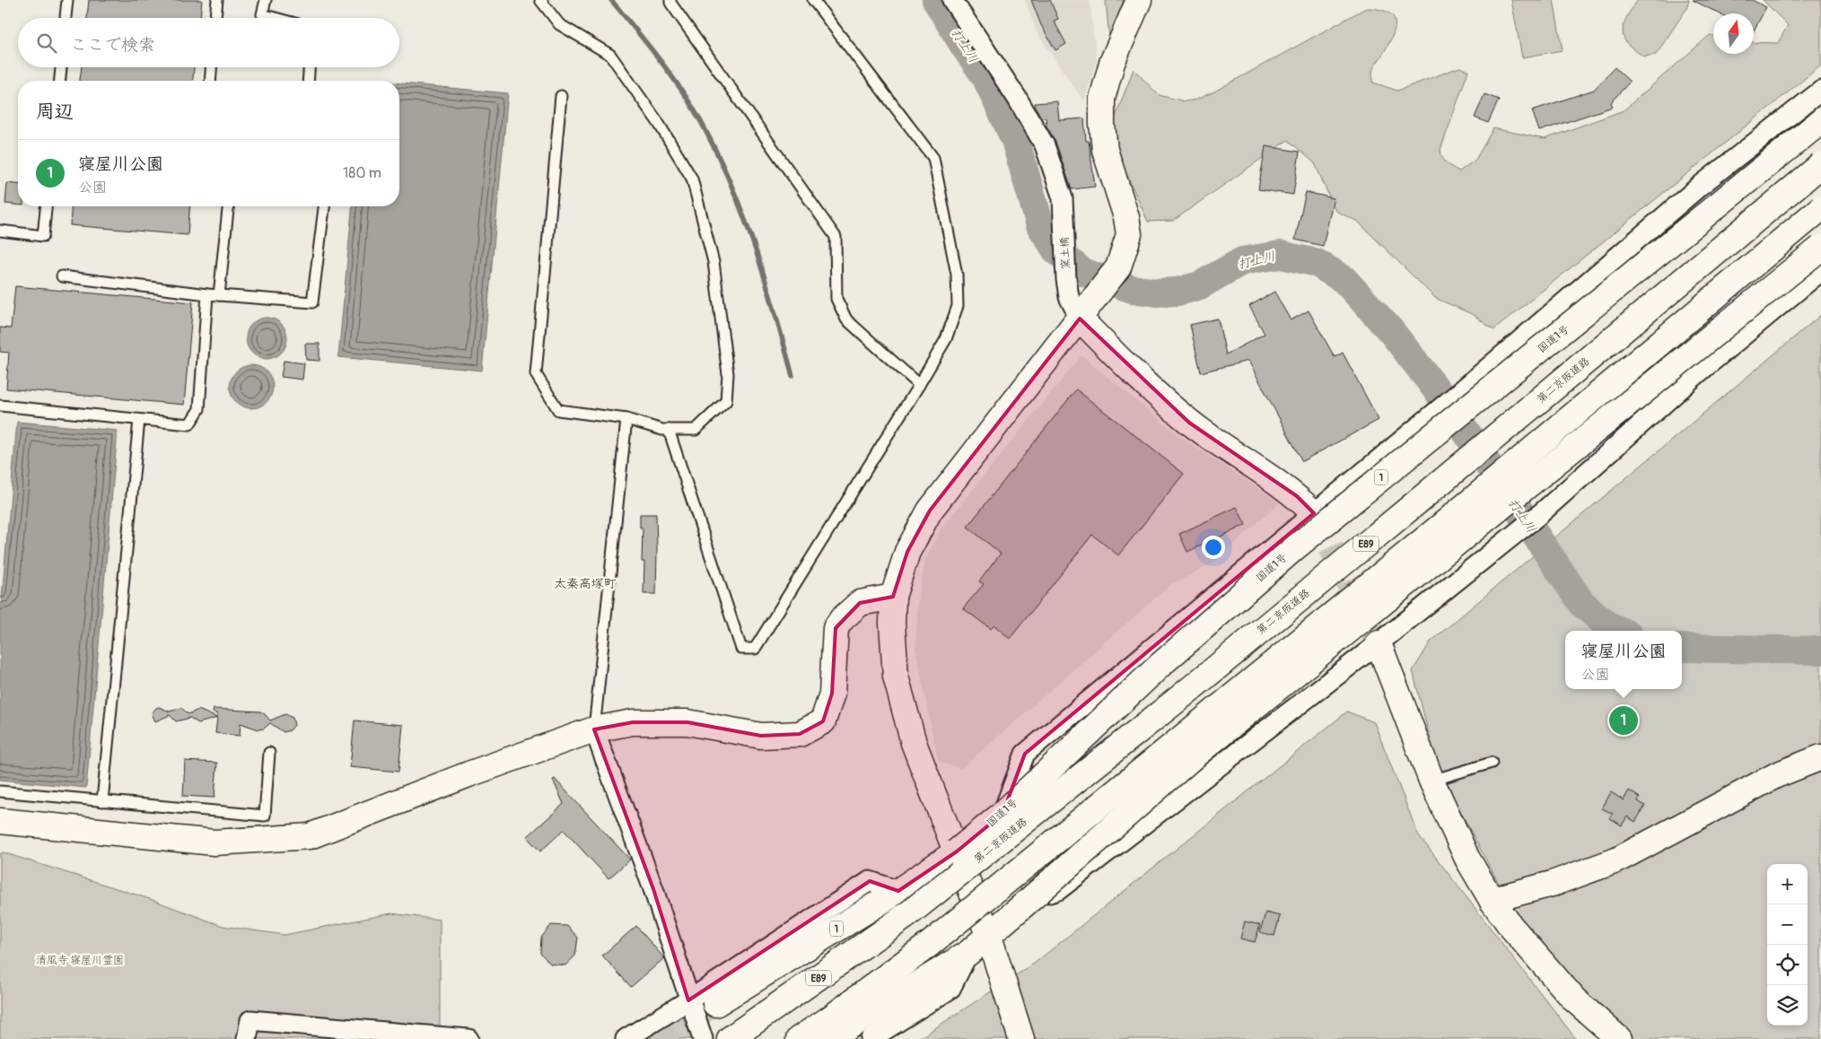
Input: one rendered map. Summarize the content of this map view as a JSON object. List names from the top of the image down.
{
  "streets": {
    "main road": [
      "国道1号",
      "第二京阪道路",
      "1",
      "E89"
    ],
    "street": ["窯土橋"]
  },
  "districts": ["太秦高塚町"],
  "water": ["打上川"],
  "parks": ["清風寺 寝屋川霊園"],
  "north": "top",
  "page": {
    "search": "ここで検索",
    "heading": "周辺",
    "list": [
      {
        "mark": "1",
        "name": "寝屋川公園",
        "note": "公園",
        "value": "180 m"
      }
    ],
    "popup": ["寝屋川公園", "公園"],
    "pins": "1",
    "map_buttons": ["+", "−"]
  }
}
